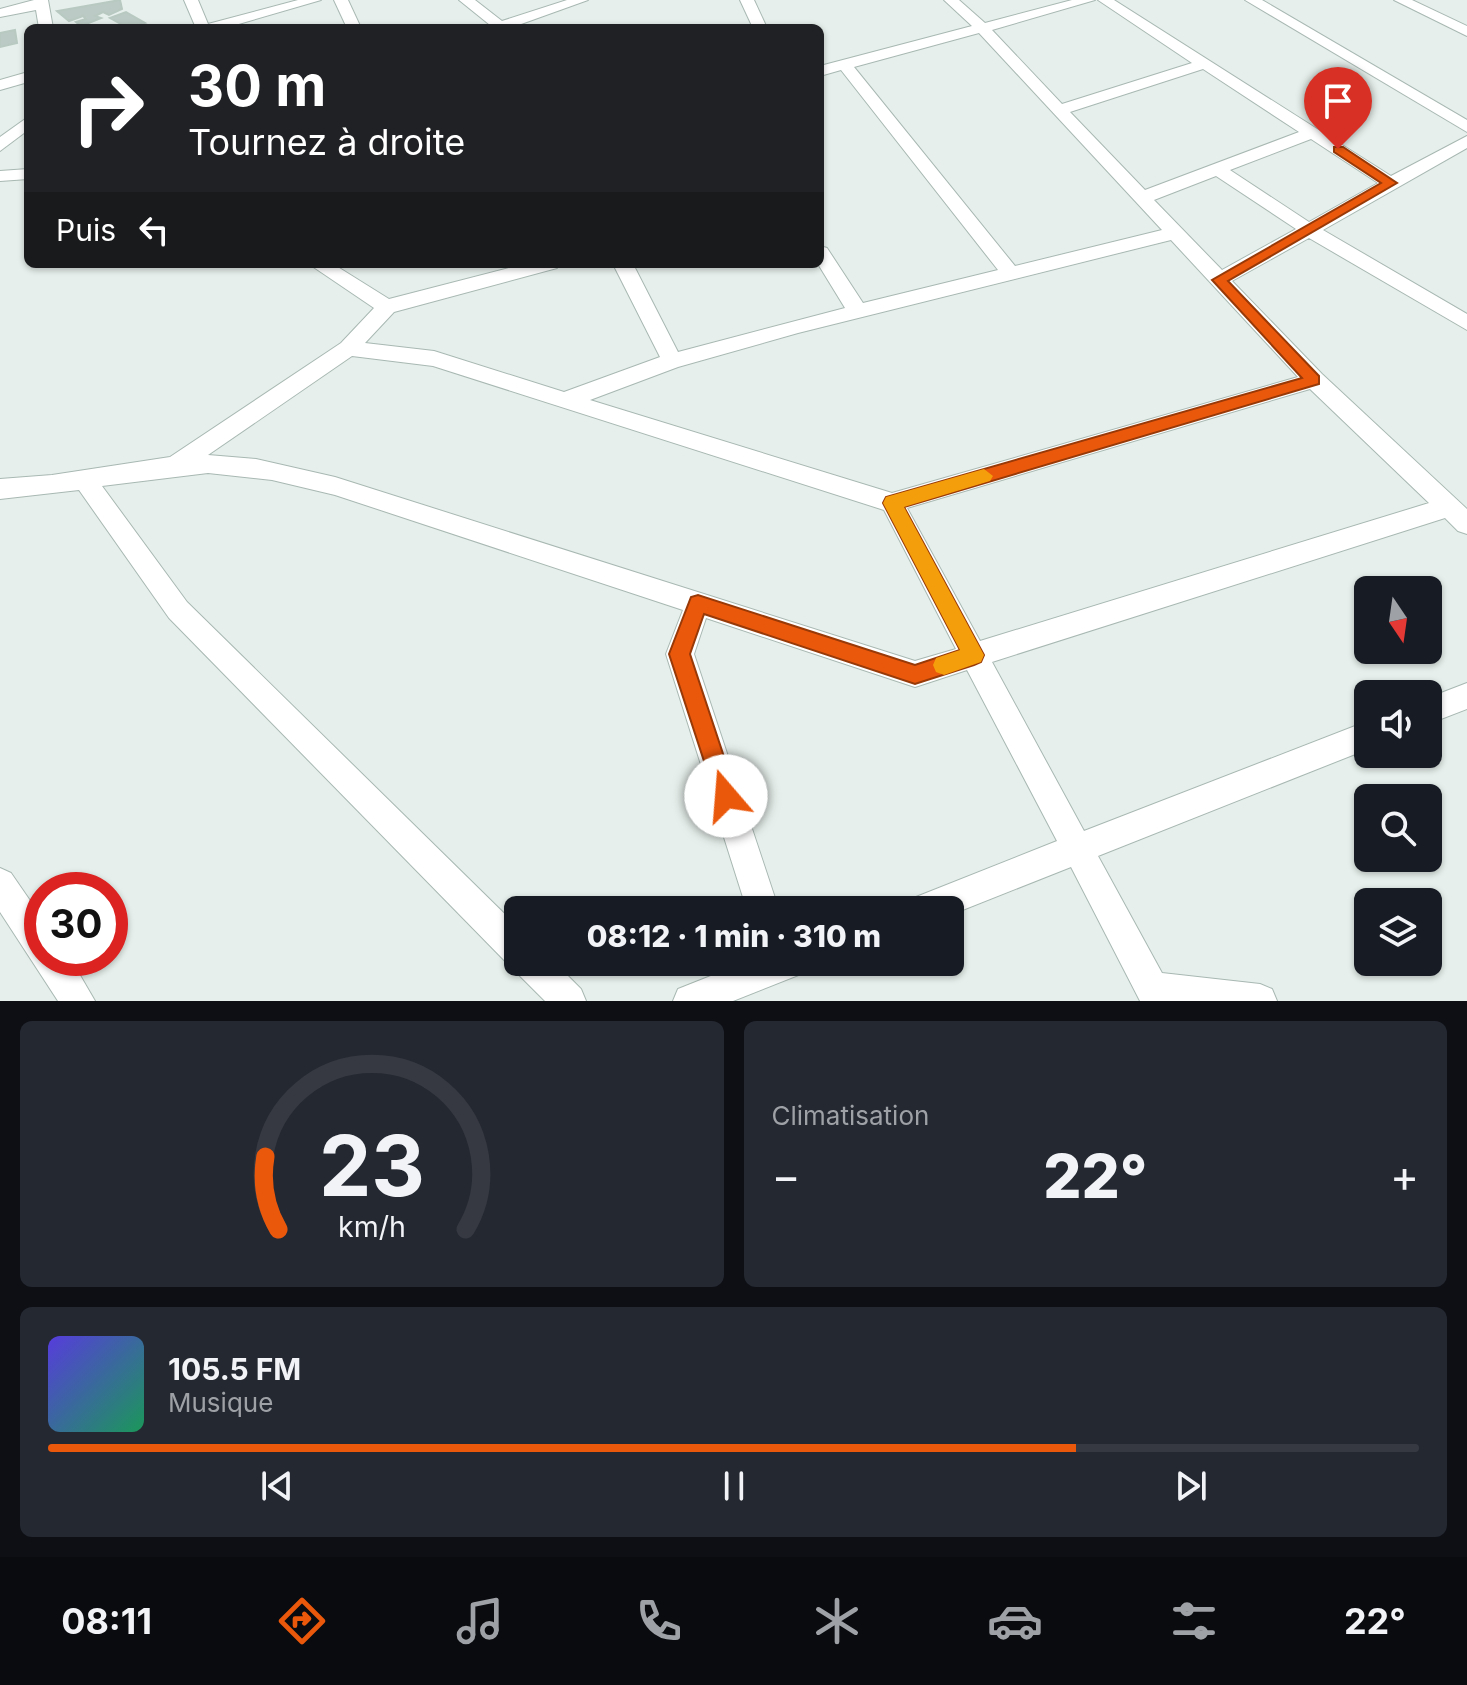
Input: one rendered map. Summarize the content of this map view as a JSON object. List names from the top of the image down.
{
  "north": "bottom",
  "page": {
    "turn": ["30 m", "Tournez à droite"],
    "then": "Puis",
    "limit": "30",
    "trip": "08:12 · 1 min · 310 m",
    "tile": "Climatisation",
    "heat": ["−", "22°", "+"],
    "song": ["105.5 FM", "Musique"],
    "tabs": ["08:11", "22°"],
    "gauge": ["23", "km/h"]
  }
}
